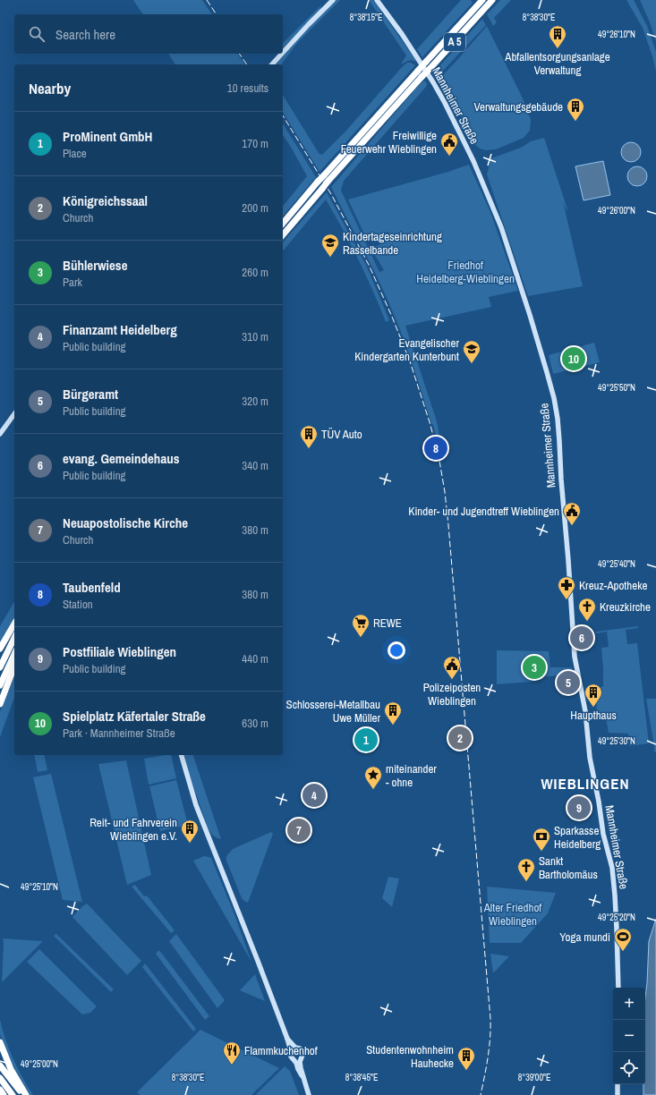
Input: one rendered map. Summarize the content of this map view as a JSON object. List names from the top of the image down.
{
  "streets": {
    "highway": ["A 5"],
    "street": ["Mannheimer Straße"]
  },
  "districts": ["WIEBLINGEN"],
  "parks": ["Friedhof Heidelberg-Wieblingen", "Alter Friedhof Wieblingen"],
  "places": {
    "building": [
      "Abfallentsorgungsanlage Verwaltung",
      "Verwaltungsgebäude",
      "TÜV Auto",
      "Haupthaus",
      "Schlosserei-Metallbau Uwe Müller",
      "Reit- und Fahrverein Wieblingen e.V.",
      "Studentenwohnheim Hauhecke"
    ],
    "public building": ["Freiwillige Feuerwehr Wieblingen", "Kinder- und Jugendtreff Wieblingen", "Polizeiposten Wieblingen"],
    "school or university": ["Kindertageseinrichtung Rasselbande", "Evangelischer Kindergarten Kunterbunt"],
    "pharmacy": ["Kreuz-Apotheke"],
    "church": ["Kreuzkirche", "Sankt Bartholomäus"],
    "supermarket": ["REWE"],
    "place": ["miteinander - ohne"],
    "bank": ["Sparkasse Heidelberg"],
    "sports": ["Yoga mundi"],
    "restaurant": ["Flammkuchenhof"]
  },
  "page": {
    "search": "Search here",
    "heading": ["Nearby", "10 results"],
    "list": [
      {
        "mark": "1",
        "name": "ProMinent GmbH",
        "note": "Place",
        "value": "170 m"
      },
      {
        "mark": "2",
        "name": "Königreichssaal",
        "note": "Church",
        "value": "200 m"
      },
      {
        "mark": "3",
        "name": "Bühlerwiese",
        "note": "Park",
        "value": "260 m"
      },
      {
        "mark": "4",
        "name": "Finanzamt Heidelberg",
        "note": "Public building",
        "value": "310 m"
      },
      {
        "mark": "5",
        "name": "Bürgeramt",
        "note": "Public building",
        "value": "320 m"
      },
      {
        "mark": "6",
        "name": "evang. Gemeindehaus",
        "note": "Public building",
        "value": "340 m"
      },
      {
        "mark": "7",
        "name": "Neuapostolische Kirche",
        "note": "Church",
        "value": "380 m"
      },
      {
        "mark": "8",
        "name": "Taubenfeld",
        "note": "Station",
        "value": "380 m"
      },
      {
        "mark": "9",
        "name": "Postfiliale Wieblingen",
        "note": "Public building",
        "value": "440 m"
      },
      {
        "mark": "10",
        "name": "Spielplatz Käfertaler Straße",
        "note": "Park · Mannheimer Straße",
        "value": "630 m"
      }
    ],
    "pins": [
      "10",
      "8",
      "6",
      "3",
      "5",
      "2",
      "1",
      "4",
      "9",
      "7"
    ],
    "map_buttons": ["+", "−"]
  },
  "coordinates": [
    "8°38'15\"E",
    "8°38'30\"E",
    "49°26'10\"N",
    "49°26'00\"N",
    "49°25'50\"N",
    "49°25'40\"N",
    "49°25'30\"N",
    "49°25'10\"N",
    "49°25'20\"N",
    "49°25'00\"N",
    "8°38'45\"E",
    "8°39'00\"E"
  ]
}
